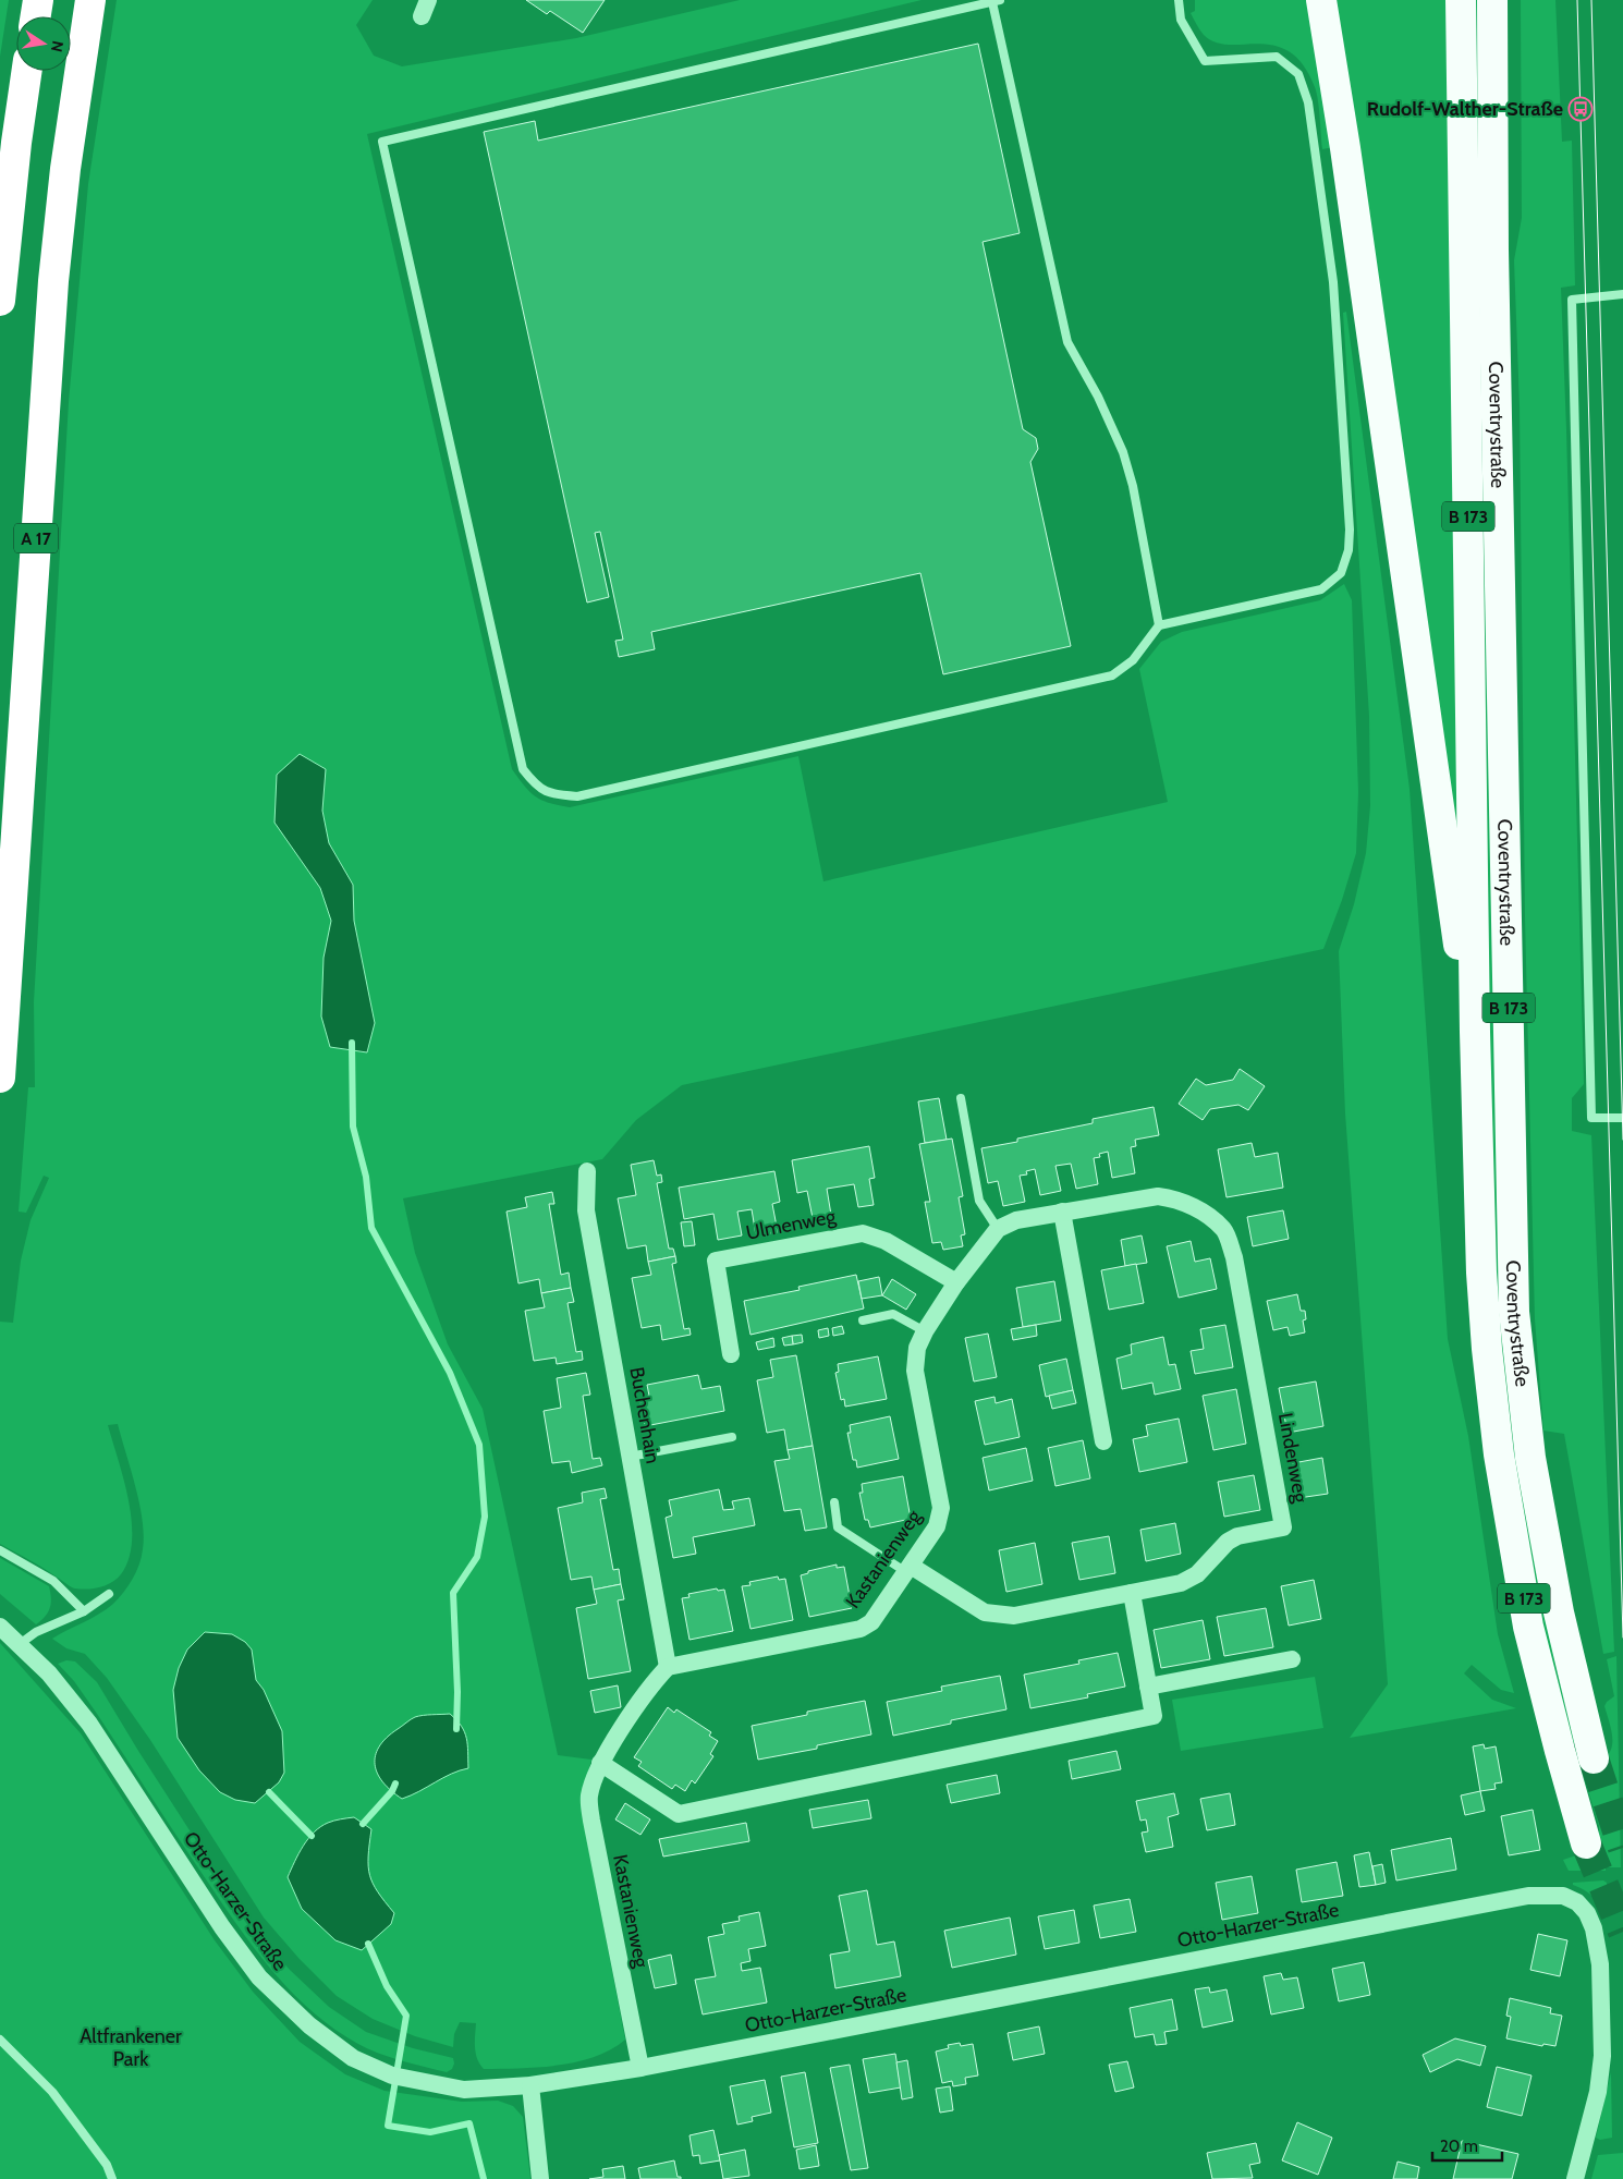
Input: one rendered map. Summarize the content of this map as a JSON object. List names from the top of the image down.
{
  "streets": {
    "highway": ["Coventrystraße", "B 173", "A 17"],
    "street": [
      "Ulmenweg",
      "Buchenhain",
      "Lindenweg",
      "Kastanienweg",
      "Otto-Harzer-Straße"
    ]
  },
  "crossings": [
    ["Ulmenweg", "Kastanienweg"],
    ["Buchenhain", "Kastanienweg"],
    ["Lindenweg", "Kastanienweg"],
    ["Kastanienweg", "Otto-Harzer-Straße"]
  ],
  "parks": ["Altfrankener Park"],
  "places": {
    "bus stop": ["Rudolf-Walther-Straße"]
  },
  "scale_bar": "20 m",
  "north": "right"
}
